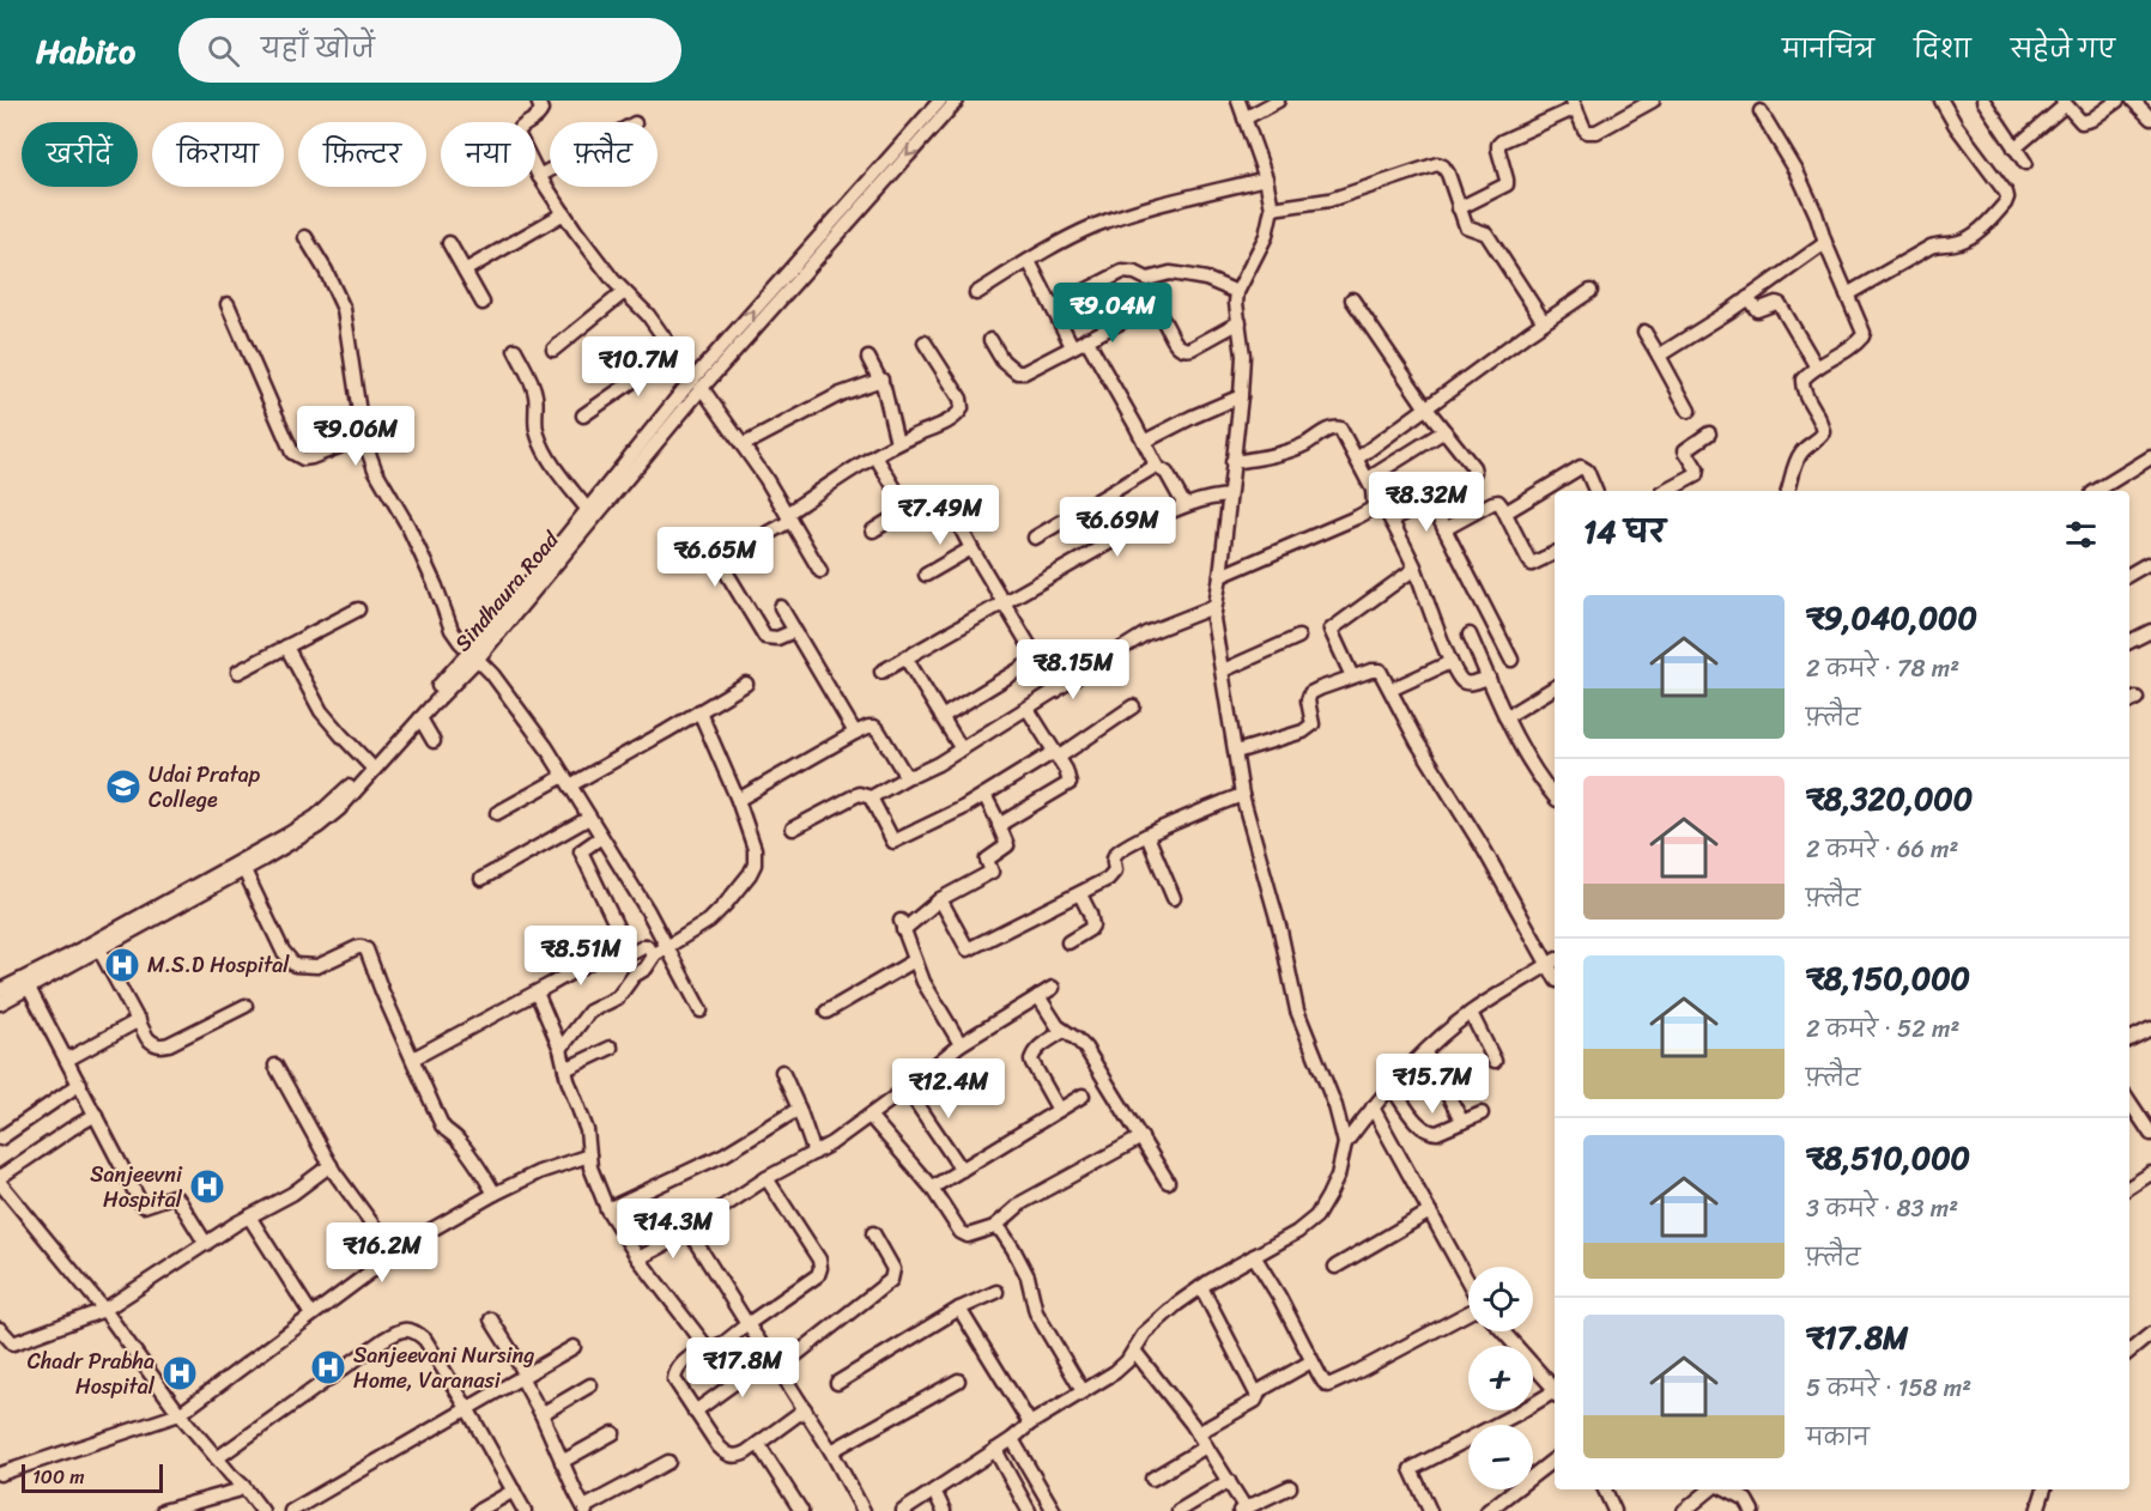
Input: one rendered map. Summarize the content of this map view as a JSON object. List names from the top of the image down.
{
  "streets": {
    "street": ["Sindhaura Road"]
  },
  "places": {
    "school or university": ["Udai Pratap College"],
    "hospital": [
      "M.S.D Hospital",
      "Sanjeevni Hospital",
      "Sanjeevani Nursing Home, Varanasi",
      "Chadr Prabha Hospital"
    ]
  },
  "scale_bar": "100 m",
  "page": {
    "header": "Habito",
    "search": "यहाँ खोजें",
    "nav": ["मानचित्र", "दिशा", "सहेजे गए"],
    "chip": [
      "खरीदें",
      "किराया",
      "फ़िल्टर",
      "नया",
      "फ़्लैट"
    ],
    "price": [
      "₹9.04M",
      "₹10.7M",
      "₹9.06M",
      "₹8.32M",
      "₹7.49M",
      "₹6.69M",
      "₹6.65M",
      "₹8.15M",
      "₹8.51M",
      "₹15.7M",
      "₹12.4M",
      "₹14.3M",
      "₹16.2M",
      "₹17.8M"
    ],
    "heading": "14 घर",
    "list": [
      {
        "name": "₹9,040,000",
        "note": "2 कमरे · 78 m² · फ़्लैट"
      },
      {
        "name": "₹8,320,000",
        "note": "2 कमरे · 66 m² · फ़्लैट"
      },
      {
        "name": "₹8,150,000",
        "note": "2 कमरे · 52 m² · फ़्लैट"
      },
      {
        "name": "₹8,510,000",
        "note": "3 कमरे · 83 m² · फ़्लैट"
      },
      {
        "name": "₹17.8M",
        "note": "5 कमरे · 158 m² · मकान"
      }
    ],
    "map_buttons": ["+", "−"],
    "scale": "100 m"
  }
}
